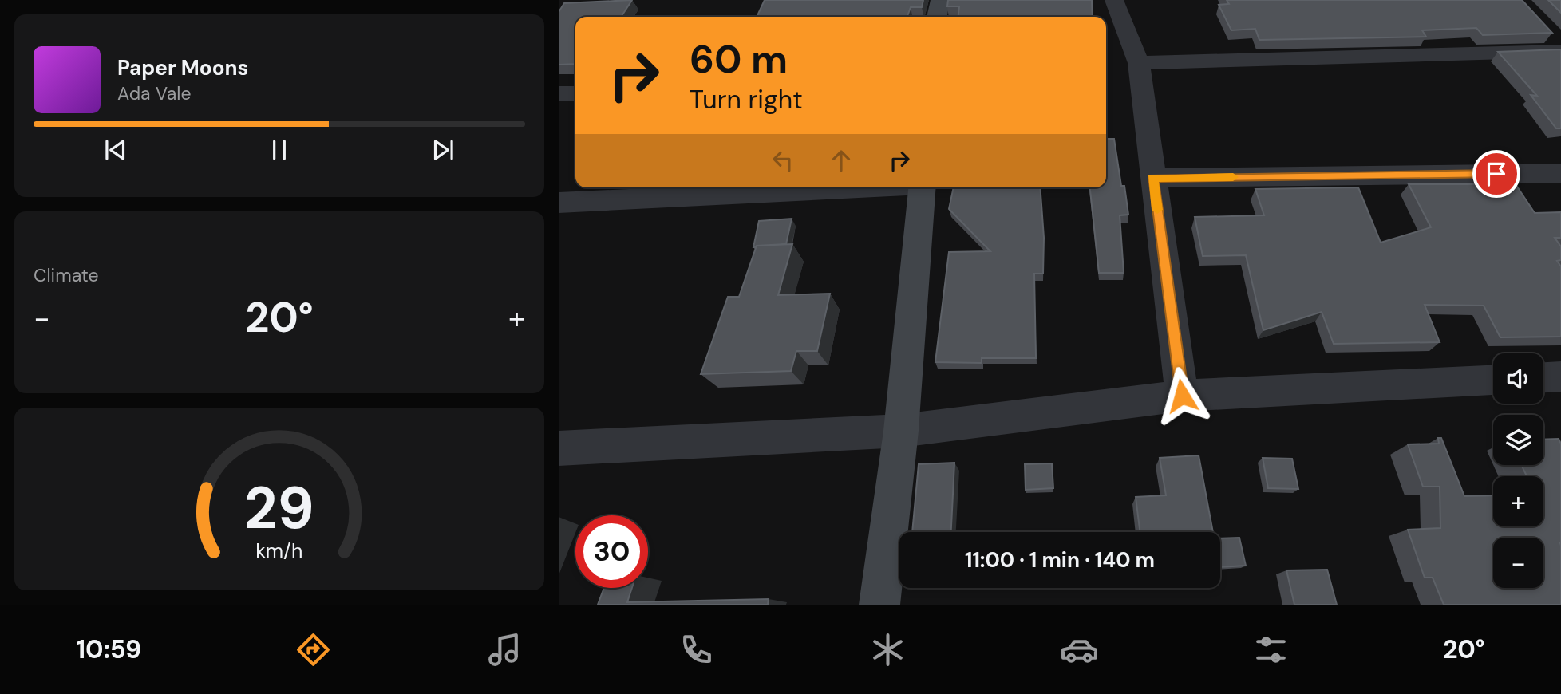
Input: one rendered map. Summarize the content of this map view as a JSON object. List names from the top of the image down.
{
  "page": {
    "turn": ["60 m", "Turn right"],
    "song": ["Paper Moons", "Ada Vale"],
    "tile": "Climate",
    "heat": ["−", "20°", "+"],
    "map_buttons": ["+", "−"],
    "limit": "30",
    "trip": "11:00 · 1 min · 140 m",
    "tabs": ["10:59", "20°"],
    "gauge": ["29", "km/h"]
  }
}
